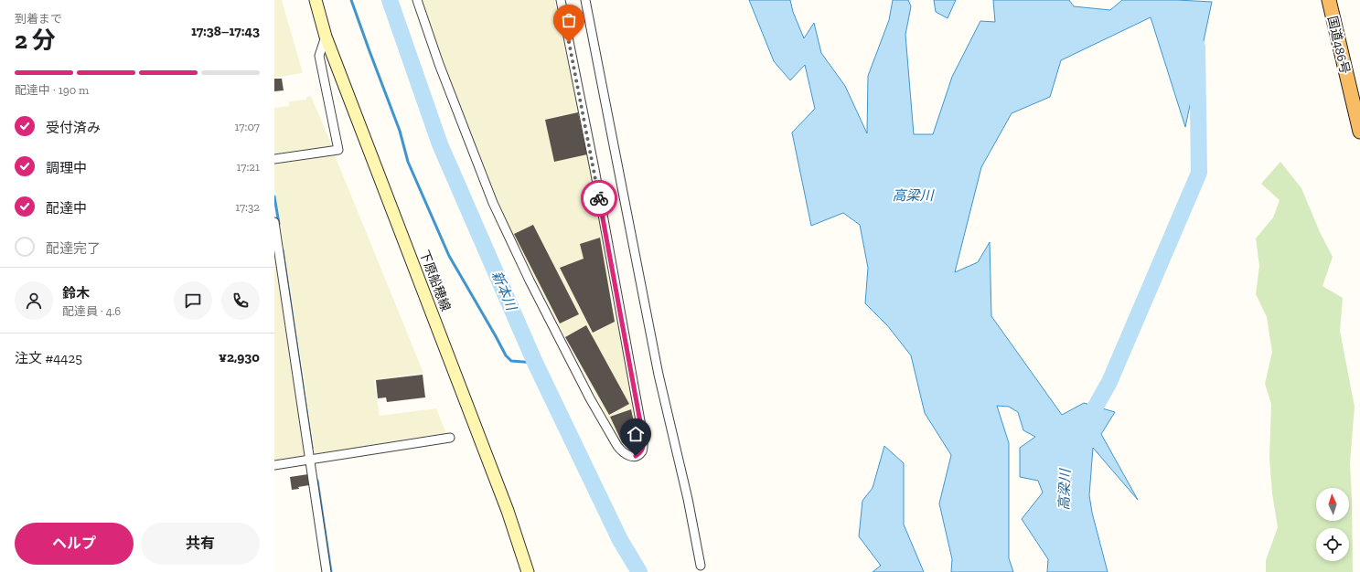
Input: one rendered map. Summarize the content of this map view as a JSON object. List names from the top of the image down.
{
  "streets": {
    "highway": ["国道486号"],
    "main road": ["下原船穂線"]
  },
  "water": ["高梁川", "新本川"],
  "north": "top",
  "page": {
    "heading": ["2 分", "到着まで", "17:38–17:43"],
    "panel": [
      "鈴木",
      "配達員 · 4.6",
      "注文 #4425",
      "¥2,930"
    ],
    "bar": "配達中 · 190 m",
    "list": [
      ["受付済み", "17:07"],
      ["調理中", "17:21"],
      ["配達中", "17:32"],
      "配達完了"
    ],
    "buttons": ["ヘルプ", "共有"]
  }
}
